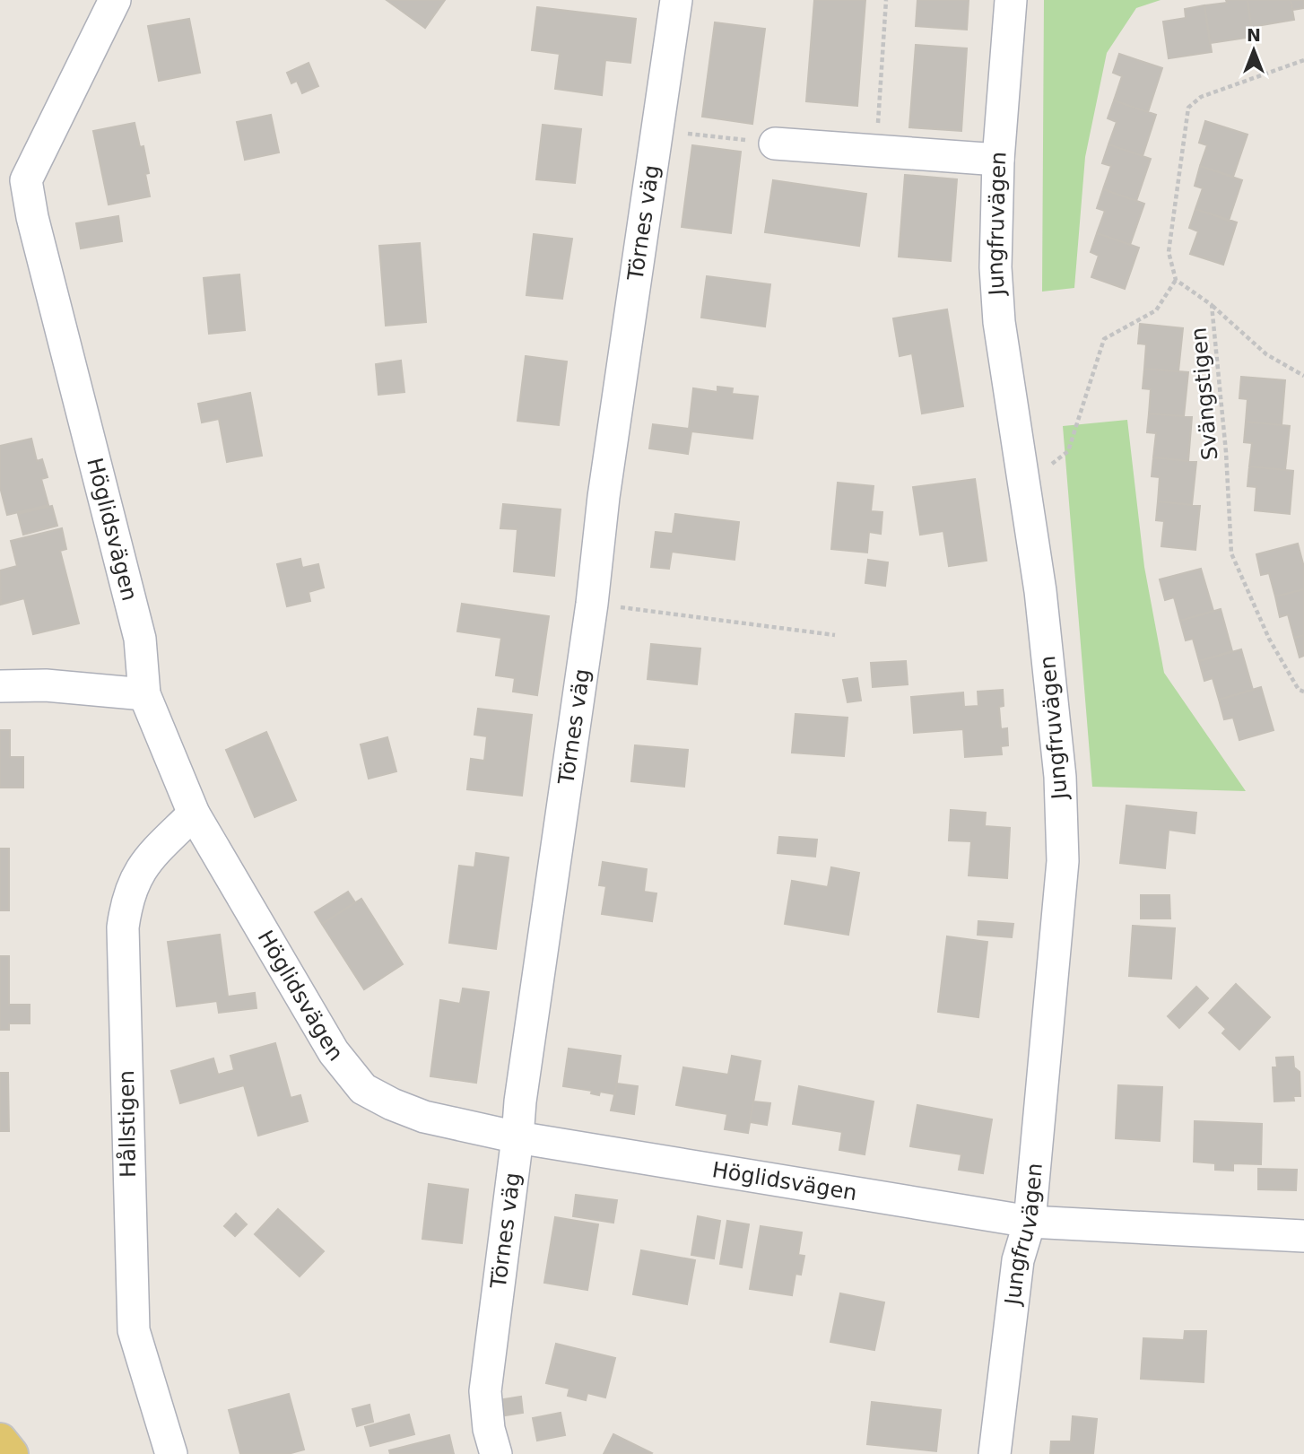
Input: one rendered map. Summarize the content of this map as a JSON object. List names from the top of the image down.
{
  "streets": {
    "street": [
      "Jungfruvägen",
      "Törnes väg",
      "Höglidsvägen",
      "Hållstigen"
    ],
    "path": ["Svängstigen"]
  },
  "crossings": [
    ["Jungfruvägen", "Höglidsvägen"],
    ["Törnes väg", "Höglidsvägen"],
    ["Höglidsvägen", "Hållstigen"]
  ],
  "north": "top"
}
